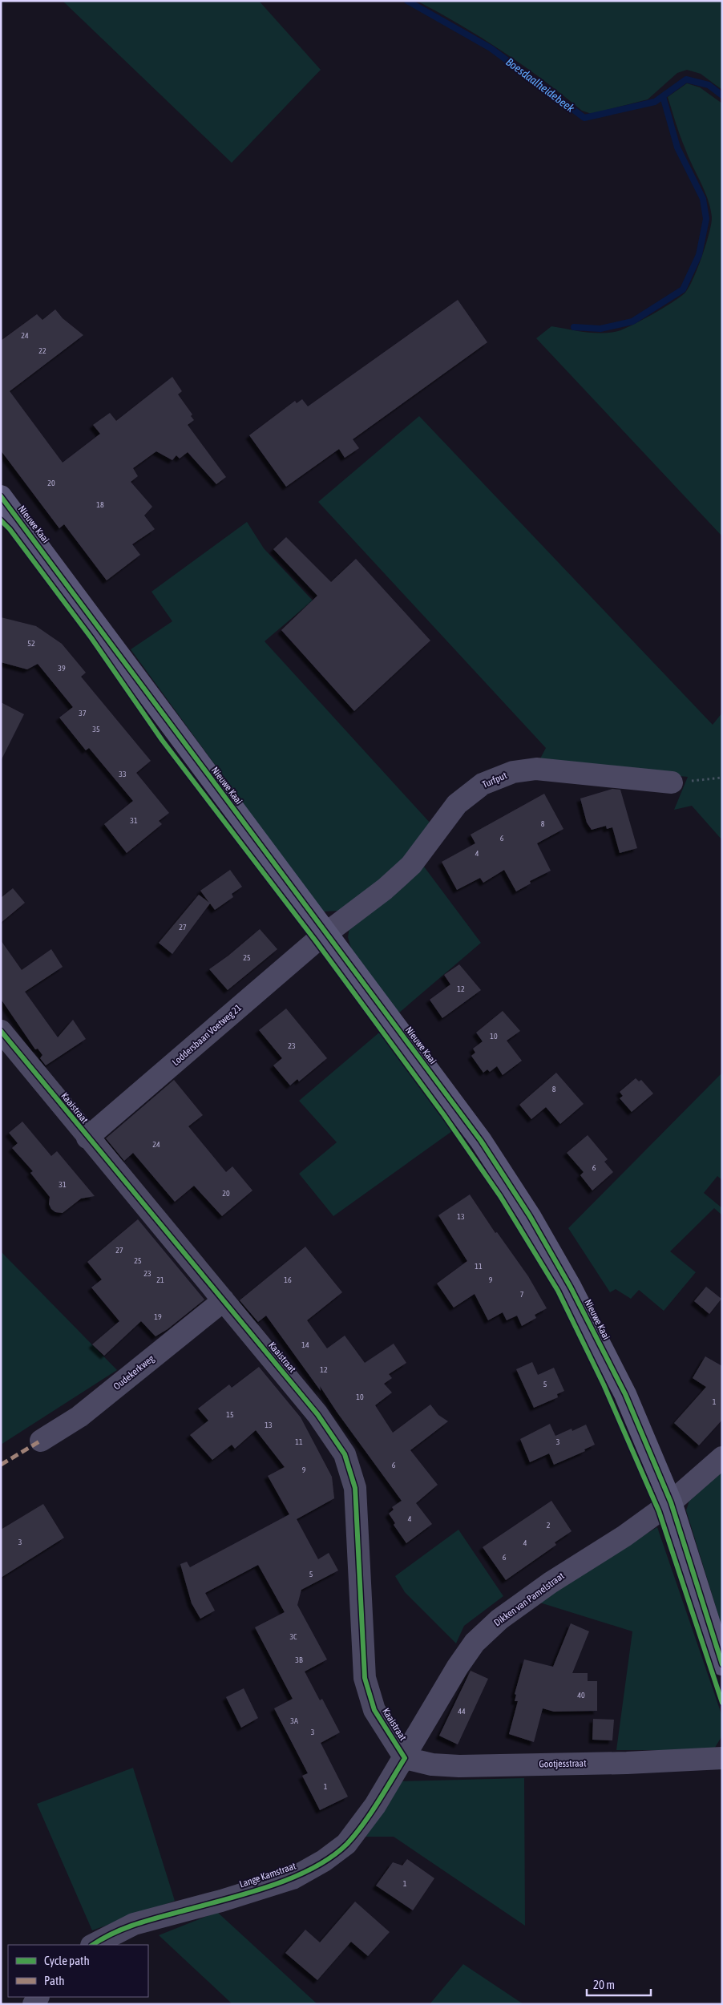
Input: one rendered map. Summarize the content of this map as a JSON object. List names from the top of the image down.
{
  "streets": {
    "main road": ["Nieuwe Kaai"],
    "street": [
      "Turfput",
      "Loddersbaan Voetweg 21",
      "Kaaistraat",
      "Oudekerkweg",
      "Dikken van Pamelstraat",
      "Gootjesstraat",
      "Lange Kamstraat"
    ]
  },
  "crossings": [
    ["Nieuwe Kaai", "Turfput"],
    ["Nieuwe Kaai", "Loddersbaan Voetweg 21"],
    ["Nieuwe Kaai", "Dikken van Pamelstraat"],
    ["Turfput", "Loddersbaan Voetweg 21"],
    ["Loddersbaan Voetweg 21", "Kaaistraat"],
    ["Kaaistraat", "Oudekerkweg"],
    ["Kaaistraat", "Dikken van Pamelstraat"],
    ["Kaaistraat", "Gootjesstraat"],
    ["Kaaistraat", "Lange Kamstraat"],
    ["Dikken van Pamelstraat", "Gootjesstraat"],
    ["Dikken van Pamelstraat", "Lange Kamstraat"],
    ["Gootjesstraat", "Lange Kamstraat"]
  ],
  "water": ["Boesdaalheidebeek"],
  "house_numbers": [
    "24",
    "22",
    "20",
    "18",
    "52",
    "39",
    "37",
    "35",
    "33",
    "31",
    "8",
    "6",
    "4",
    "27",
    "25",
    "12",
    "10",
    "23",
    "8",
    "24",
    "6",
    "31",
    "20",
    "13",
    "27",
    "25",
    "11",
    "23",
    "21",
    "16",
    "9",
    "7",
    "19",
    "14",
    "12",
    "5",
    "10",
    "1",
    "15",
    "13",
    "11",
    "3",
    "6",
    "9",
    "4",
    "2",
    "3",
    "4",
    "6",
    "5",
    "3C",
    "3B",
    "40",
    "44",
    "3A",
    "3",
    "1",
    "1"
  ],
  "legend": ["Cycle path", "Path"],
  "scale_bar": "20 m"
}
